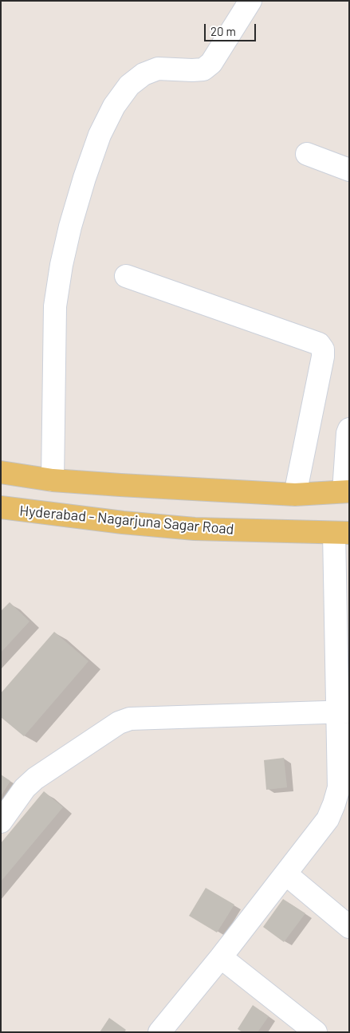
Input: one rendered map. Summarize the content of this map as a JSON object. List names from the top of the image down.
{
  "streets": {
    "main road": ["Hyderabad - Nagarjuna Sagar Road"]
  },
  "scale_bar": "20 m"
}
